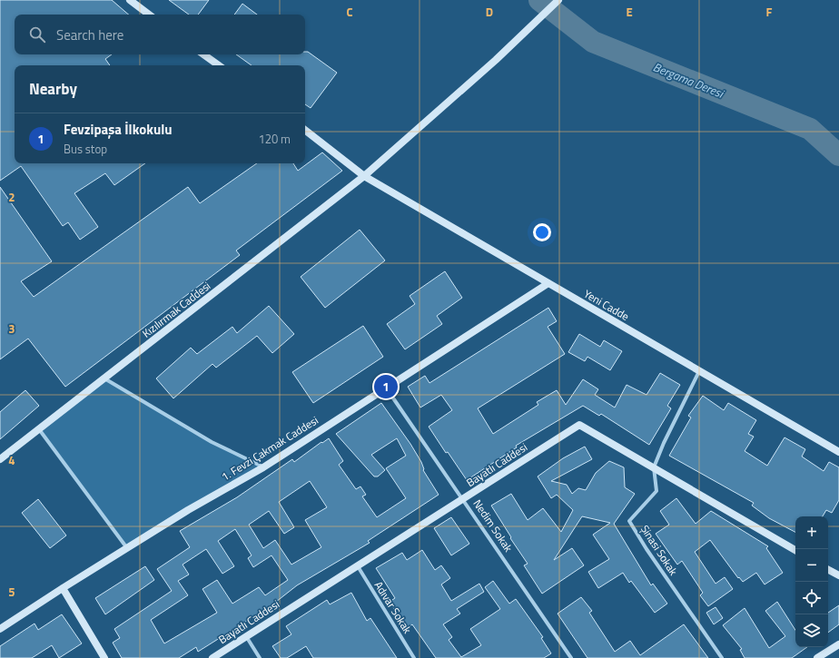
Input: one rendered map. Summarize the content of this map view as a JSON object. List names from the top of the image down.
{
  "streets": {
    "street": [
      "Yeni Cadde",
      "Kızılırmak Caddesi",
      "1. Fevzi Çakmak Caddesi",
      "Bayatlı Caddesi",
      "Nedim Sokak",
      "Şinasi Sokak",
      "Adıvar Sokak"
    ]
  },
  "crossings": [
    ["Yeni Cadde", "Kızılırmak Caddesi"],
    ["Yeni Cadde", "1. Fevzi Çakmak Caddesi"],
    ["Yeni Cadde", "Şinasi Sokak"],
    ["1. Fevzi Çakmak Caddesi", "Nedim Sokak"],
    ["Bayatlı Caddesi", "Nedim Sokak"],
    ["Bayatlı Caddesi", "Şinasi Sokak"],
    ["Bayatlı Caddesi", "Adıvar Sokak"]
  ],
  "water": ["Bergama Deresi"],
  "page": {
    "search": "Search here",
    "heading": "Nearby",
    "list": [
      {
        "mark": "1",
        "name": "Fevzipaşa İlkokulu",
        "note": "Bus stop",
        "value": "120 m"
      }
    ],
    "pins": "1",
    "map_buttons": ["+", "−"]
  },
  "grid": {
    "columns": [
      "C",
      "D",
      "E",
      "F"
    ],
    "rows": [
      "2",
      "3",
      "4",
      "5"
    ]
  }
}
